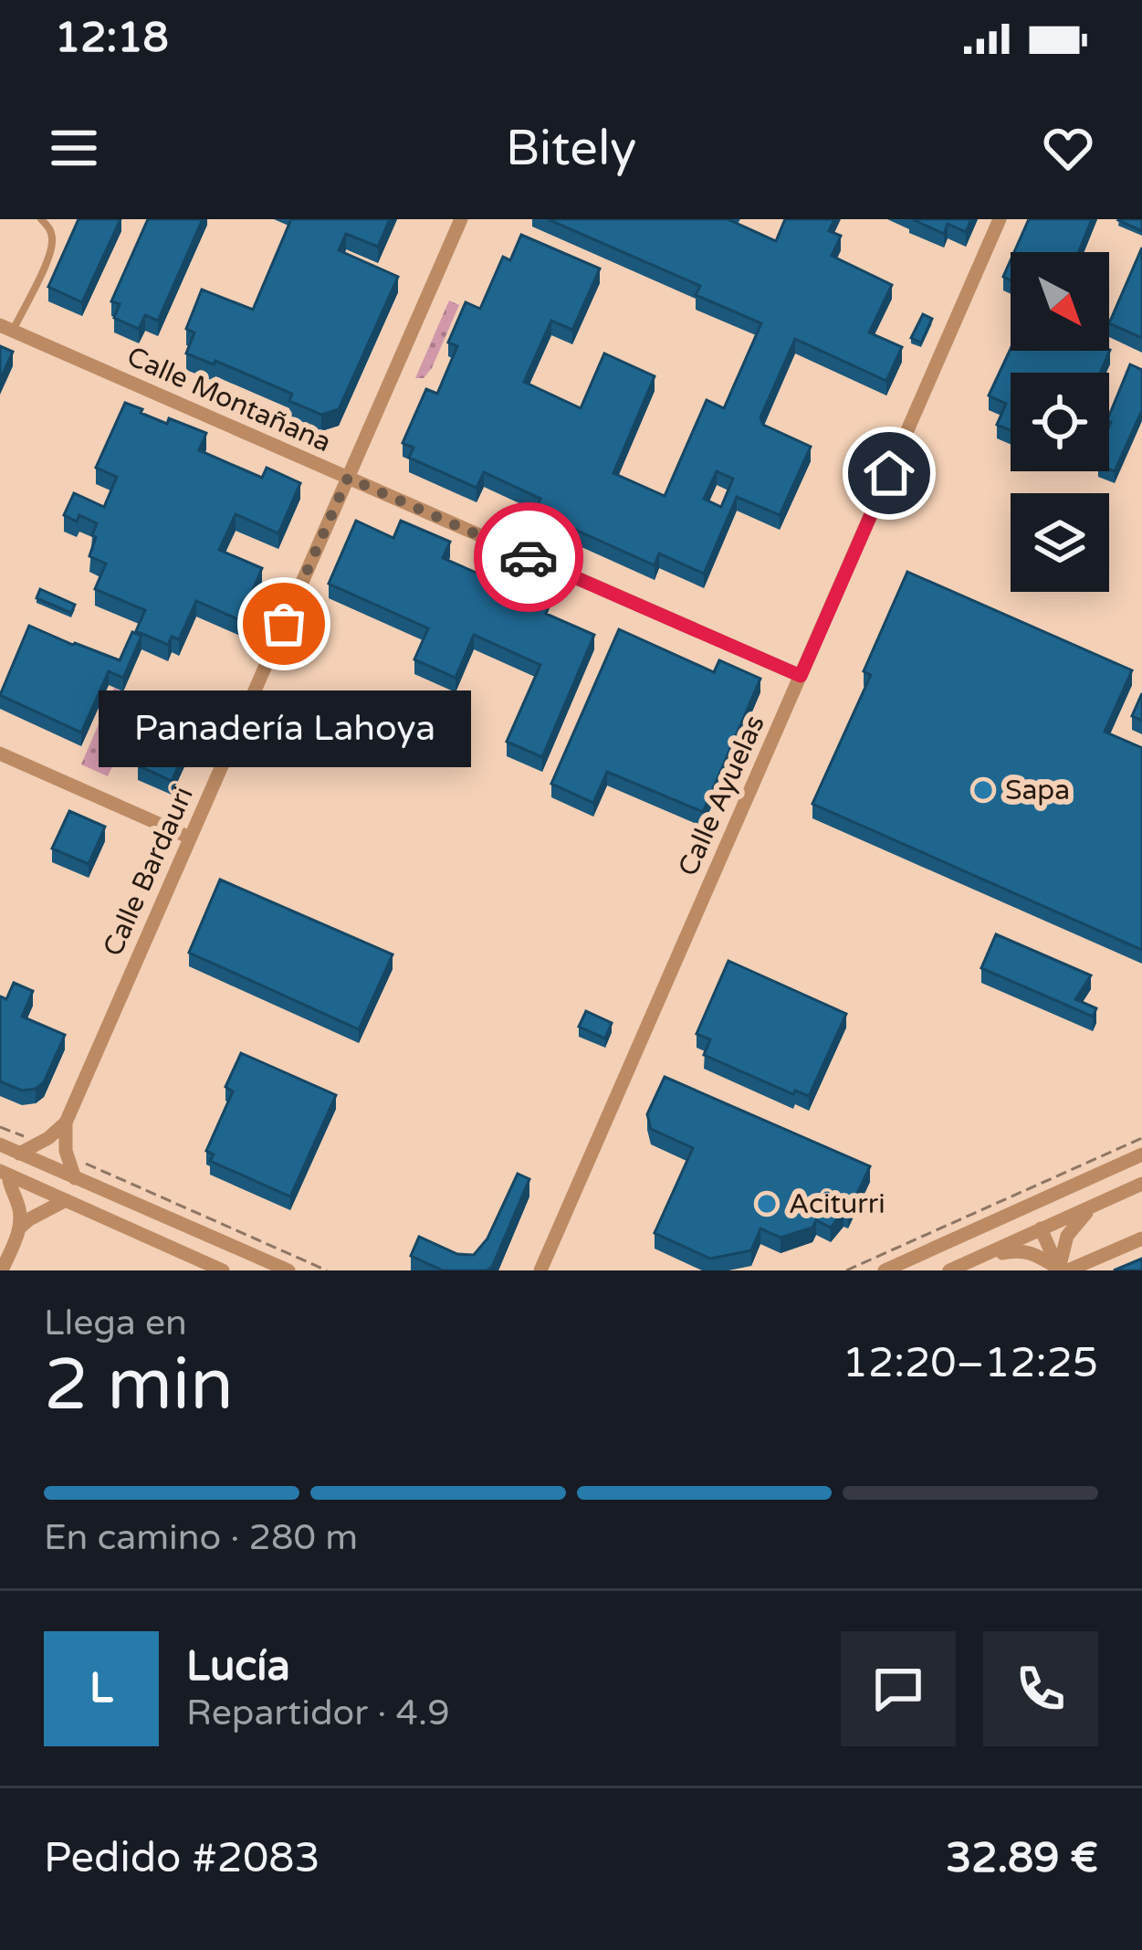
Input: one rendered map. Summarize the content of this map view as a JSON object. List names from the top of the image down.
{
  "streets": {
    "street": ["Calle Montañana", "Calle Ayuelas", "Calle Bardauri"]
  },
  "crossings": [
    ["Calle Montañana", "Calle Ayuelas"],
    ["Calle Montañana", "Calle Bardauri"]
  ],
  "places": ["Panadería Lahoya", "Sapa", "Aciturri"],
  "north": "bottom right",
  "page": {
    "status": "12:18",
    "header": "Bitely",
    "bubble": "Panadería Lahoya",
    "heading": ["2 min", "Llega en", "12:20–12:25"],
    "panel": [
      "Lucía",
      "Repartidor · 4.9",
      "Pedido #2083",
      "32.89 €"
    ],
    "bar": "En camino · 280 m",
    "round": "L"
  }
}
